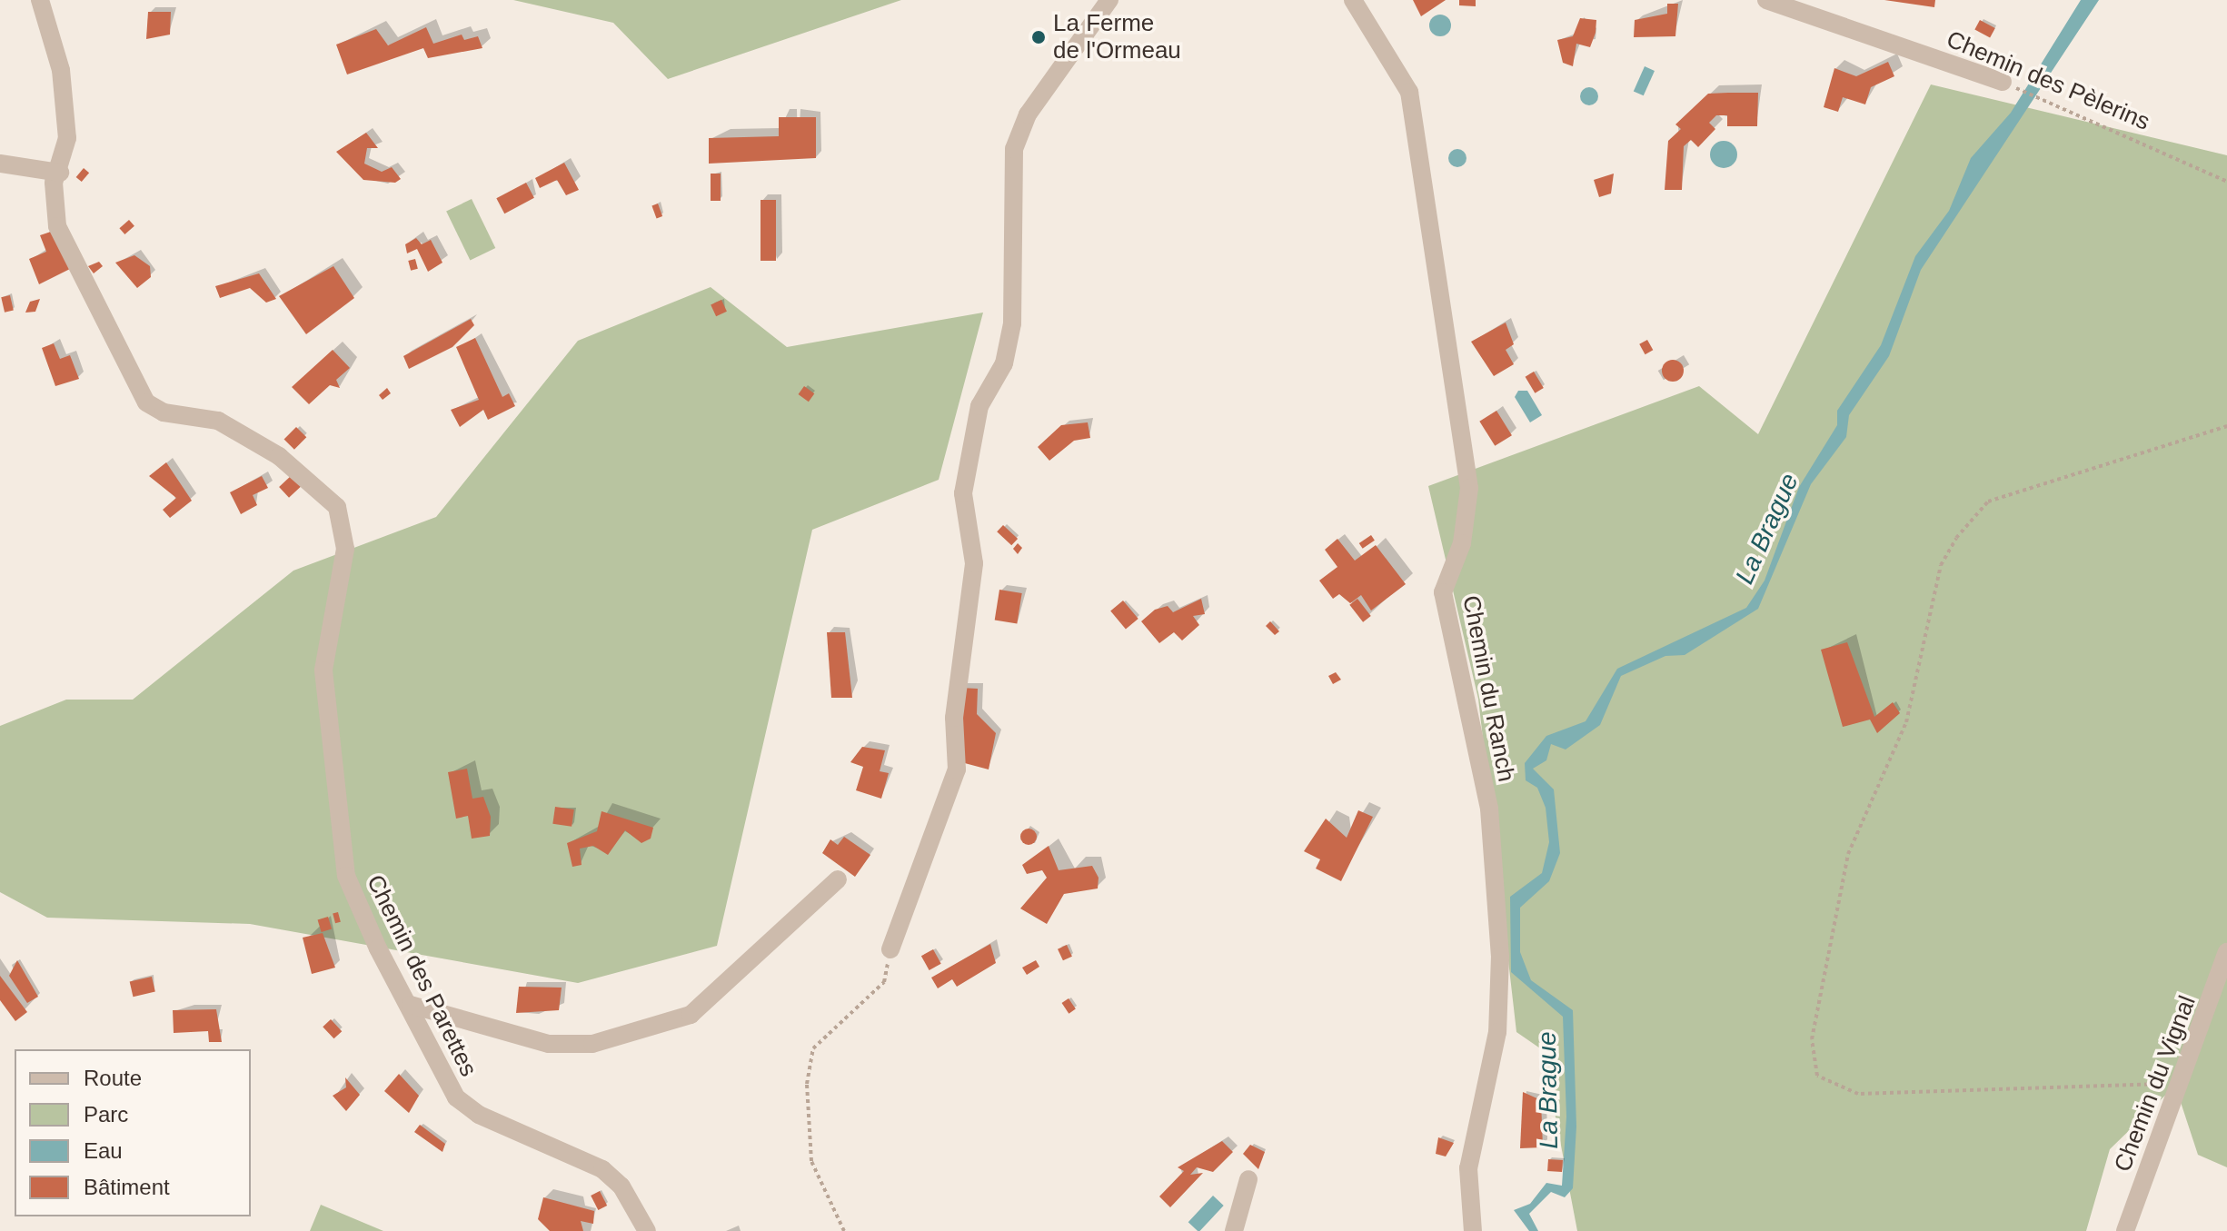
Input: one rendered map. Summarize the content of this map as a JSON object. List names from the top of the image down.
{
  "streets": {
    "street": [
      "Chemin des Pèlerins",
      "Chemin du Ranch",
      "Chemin des Parettes",
      "Chemin du Vignal"
    ]
  },
  "water": ["La Brague"],
  "places": ["La Ferme de l'Ormeau"],
  "legend": [
    "Route",
    "Parc",
    "Eau",
    "Bâtiment"
  ]
}
